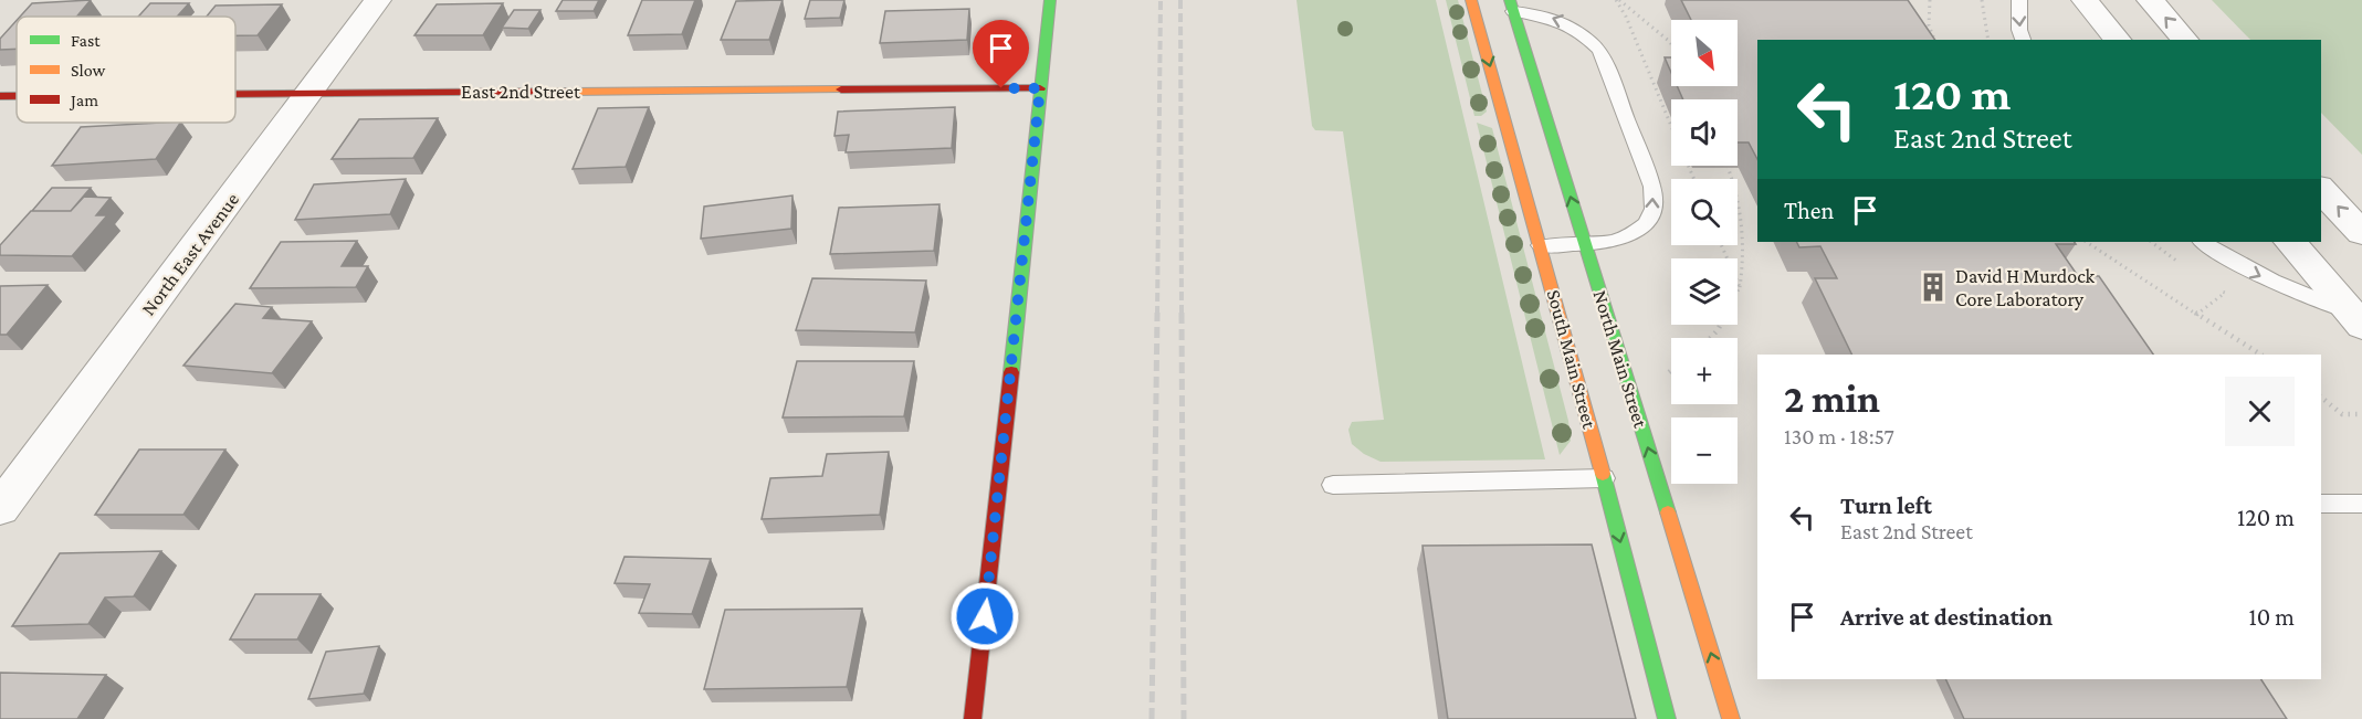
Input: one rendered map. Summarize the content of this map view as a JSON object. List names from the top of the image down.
{
  "streets": {
    "street": [
      "East 2nd Street",
      "North East Avenue",
      "South Main Street",
      "North Main Street"
    ]
  },
  "crossings": [
    ["East 2nd Street", "North East Avenue"]
  ],
  "one_way": ["South Main Street", "North Main Street"],
  "places": {
    "building": ["David H Murdock Core Laboratory"]
  },
  "legend": ["Fast", "Slow", "Jam"],
  "north": "bottom right",
  "page": {
    "map_buttons": ["+", "−"],
    "turn": ["120 m", "East 2nd Street"],
    "then": "Then",
    "heading": ["2 min", "130 m · 18:57"],
    "list": [
      {
        "name": "Turn left",
        "note": "East 2nd Street",
        "value": "120 m"
      },
      {
        "name": "Arrive at destination",
        "value": "10 m"
      }
    ]
  }
}
